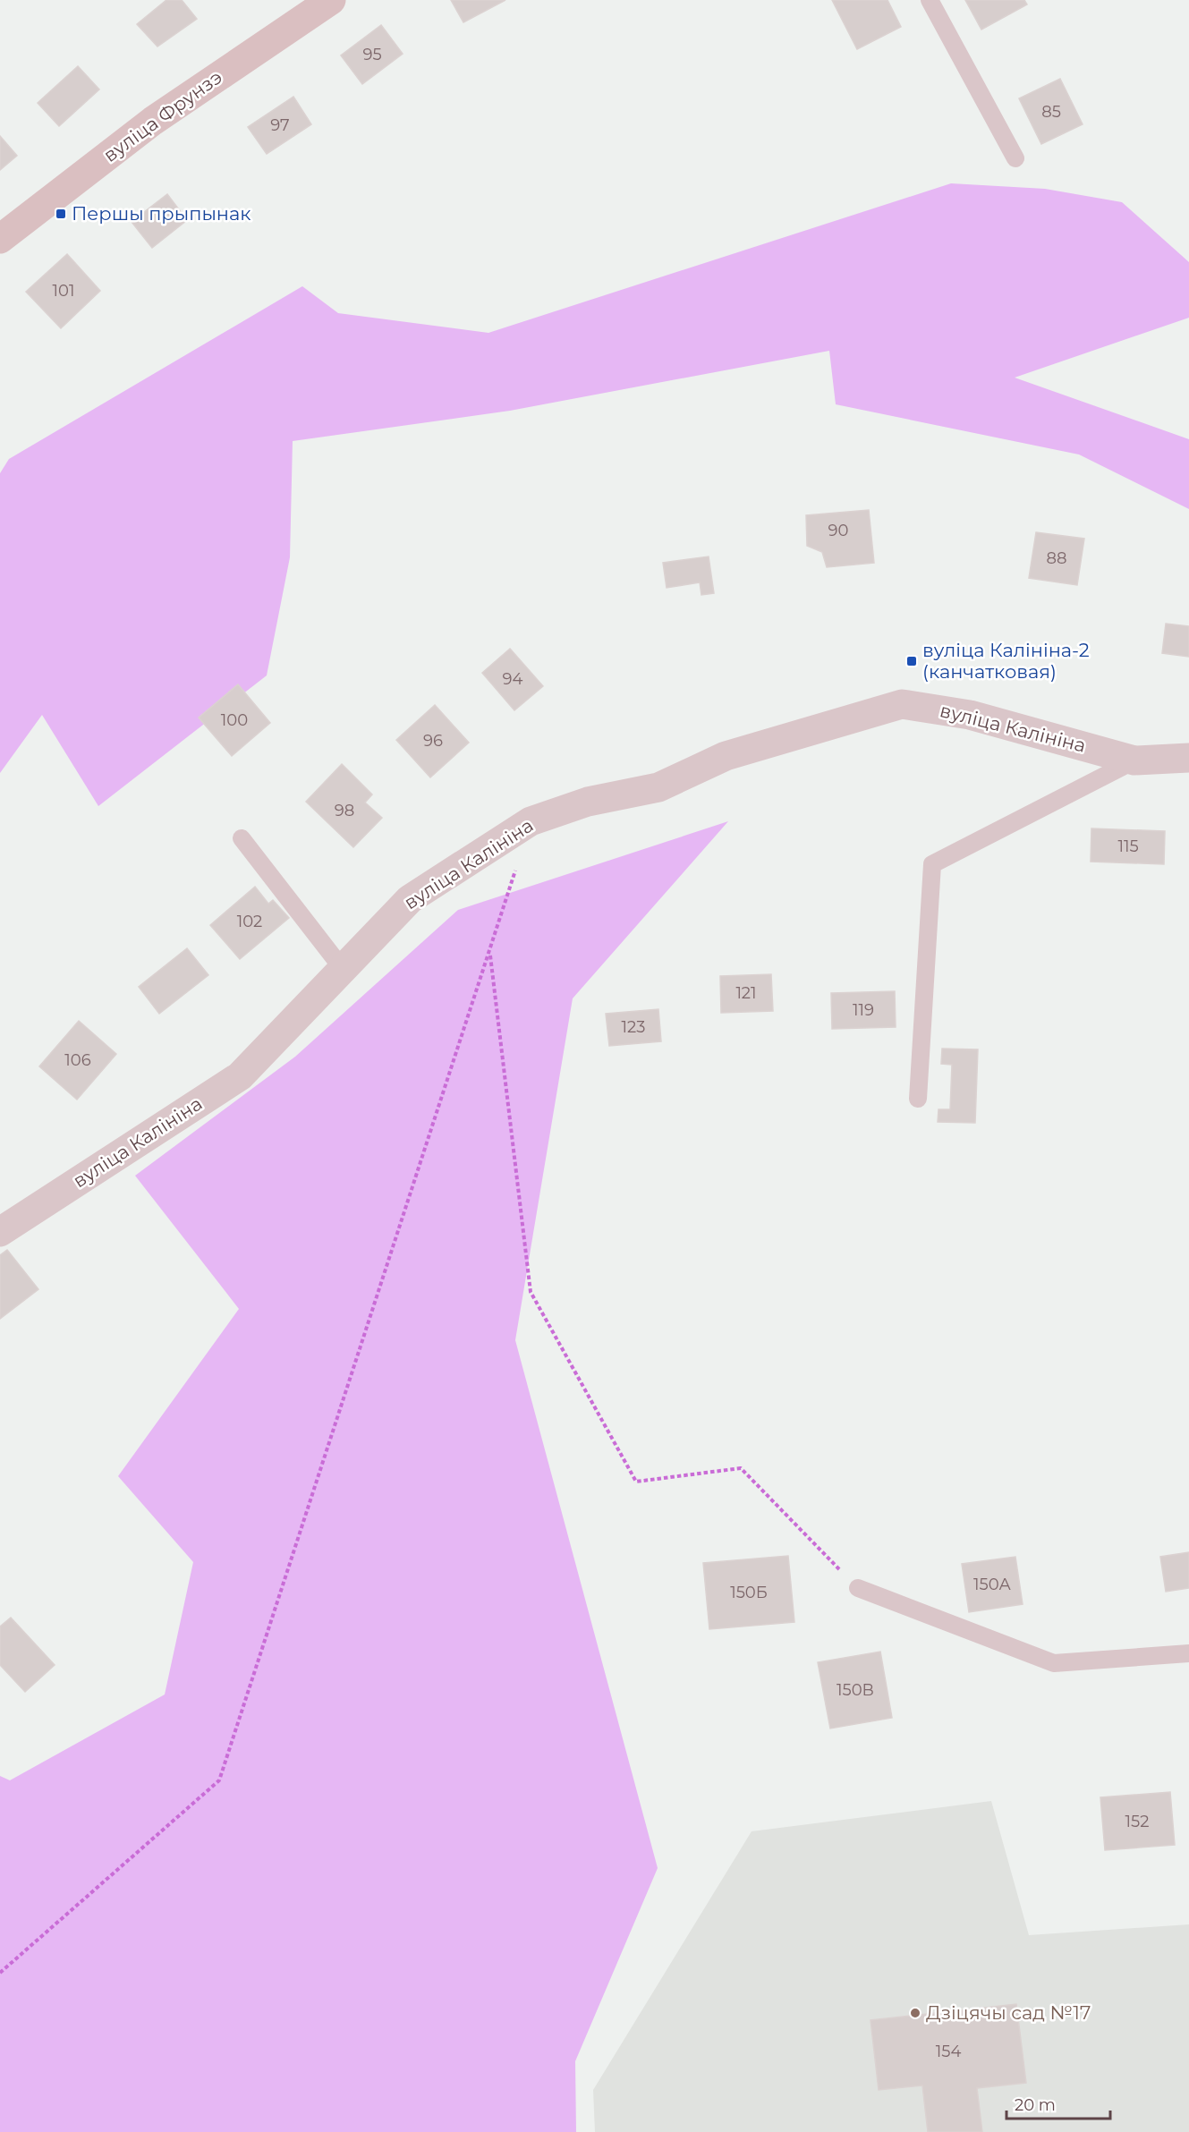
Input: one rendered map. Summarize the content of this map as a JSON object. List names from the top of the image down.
{
  "streets": {
    "street": ["вуліца Фрунзэ", "вуліца Калініна"]
  },
  "places": {
    "transit": ["Першы прыпынак", "вуліца Калініна-2 (канчатковая)"],
    "other": ["Дзіцячы сад №17"]
  },
  "house_numbers": [
    "95",
    "85",
    "97",
    "101",
    "90",
    "88",
    "94",
    "100",
    "96",
    "98",
    "115",
    "102",
    "121",
    "119",
    "123",
    "106",
    "150А",
    "150Б",
    "150В",
    "152",
    "154"
  ],
  "scale_bar": "20 m"
}
